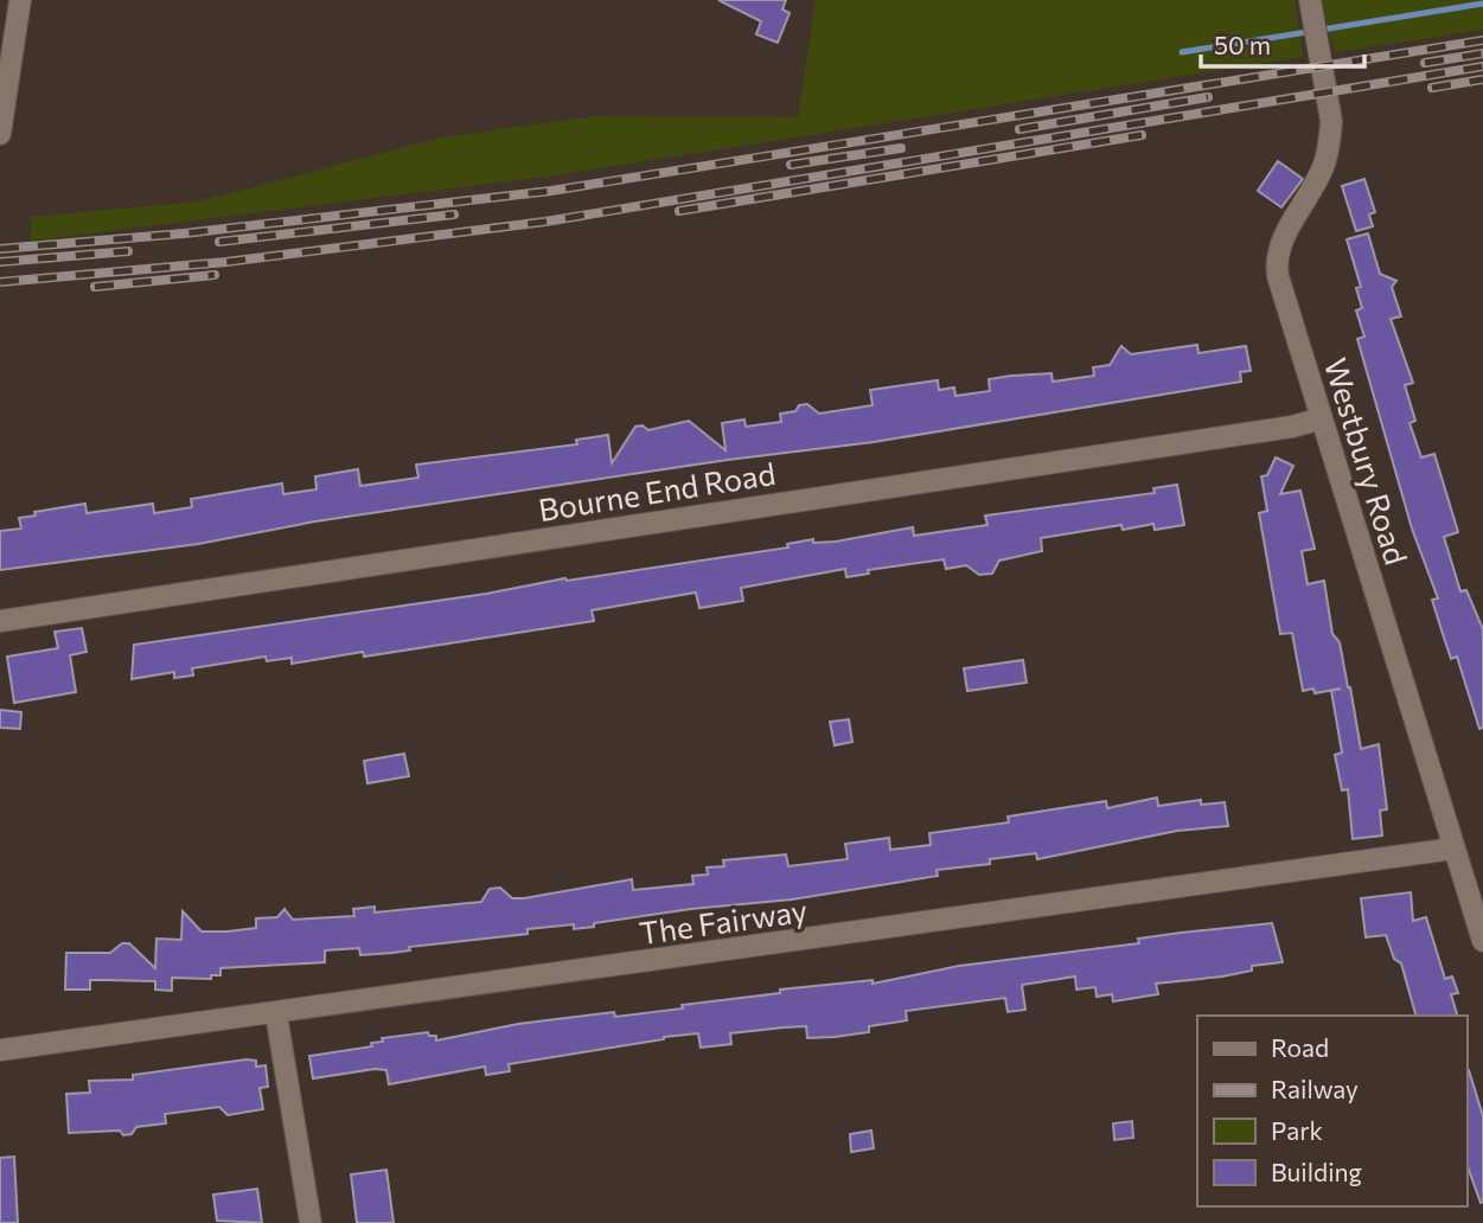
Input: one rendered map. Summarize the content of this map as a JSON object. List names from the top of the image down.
{
  "streets": {
    "street": ["Westbury Road", "Bourne End Road", "The Fairway"]
  },
  "crossings": [
    ["Westbury Road", "Bourne End Road"],
    ["Westbury Road", "The Fairway"]
  ],
  "legend": [
    "Road",
    "Railway",
    "Park",
    "Building"
  ],
  "scale_bar": "50 m"
}
